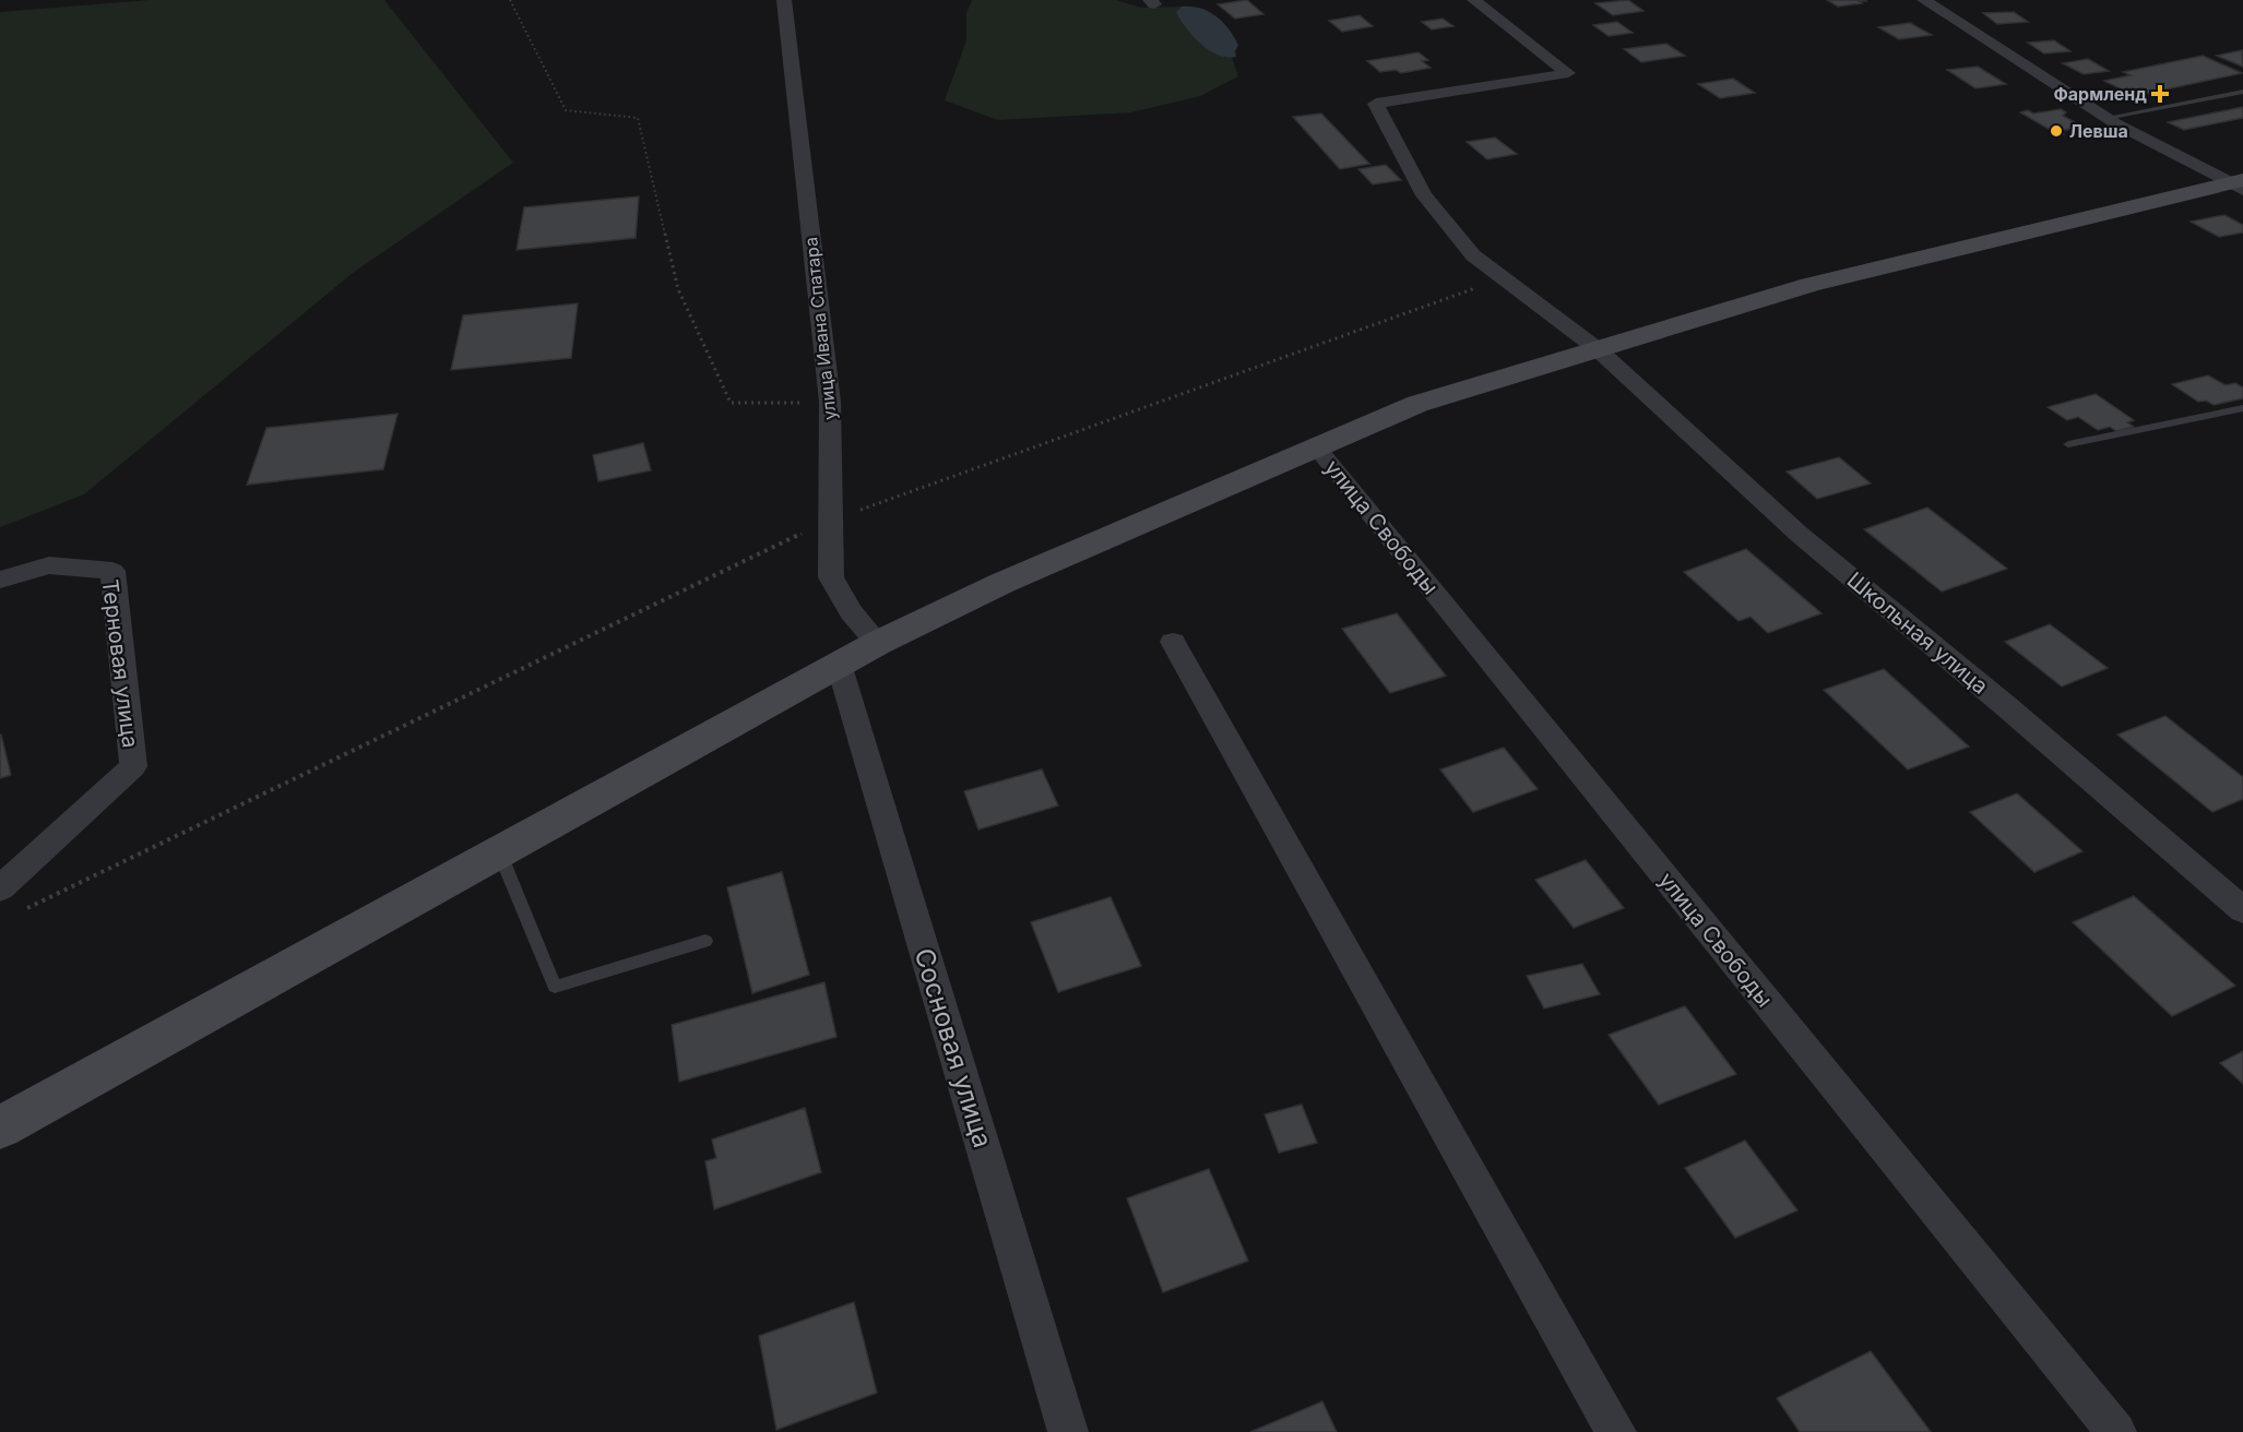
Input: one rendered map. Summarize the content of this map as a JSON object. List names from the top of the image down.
{
  "streets": {
    "street": [
      "улица Ивана Спатара",
      "улица Свободы",
      "Школьная улица",
      "Терновая улица",
      "Сосновая улица"
    ]
  },
  "places": {
    "health": ["Фармленд"],
    "other": ["Левша"]
  }
}
